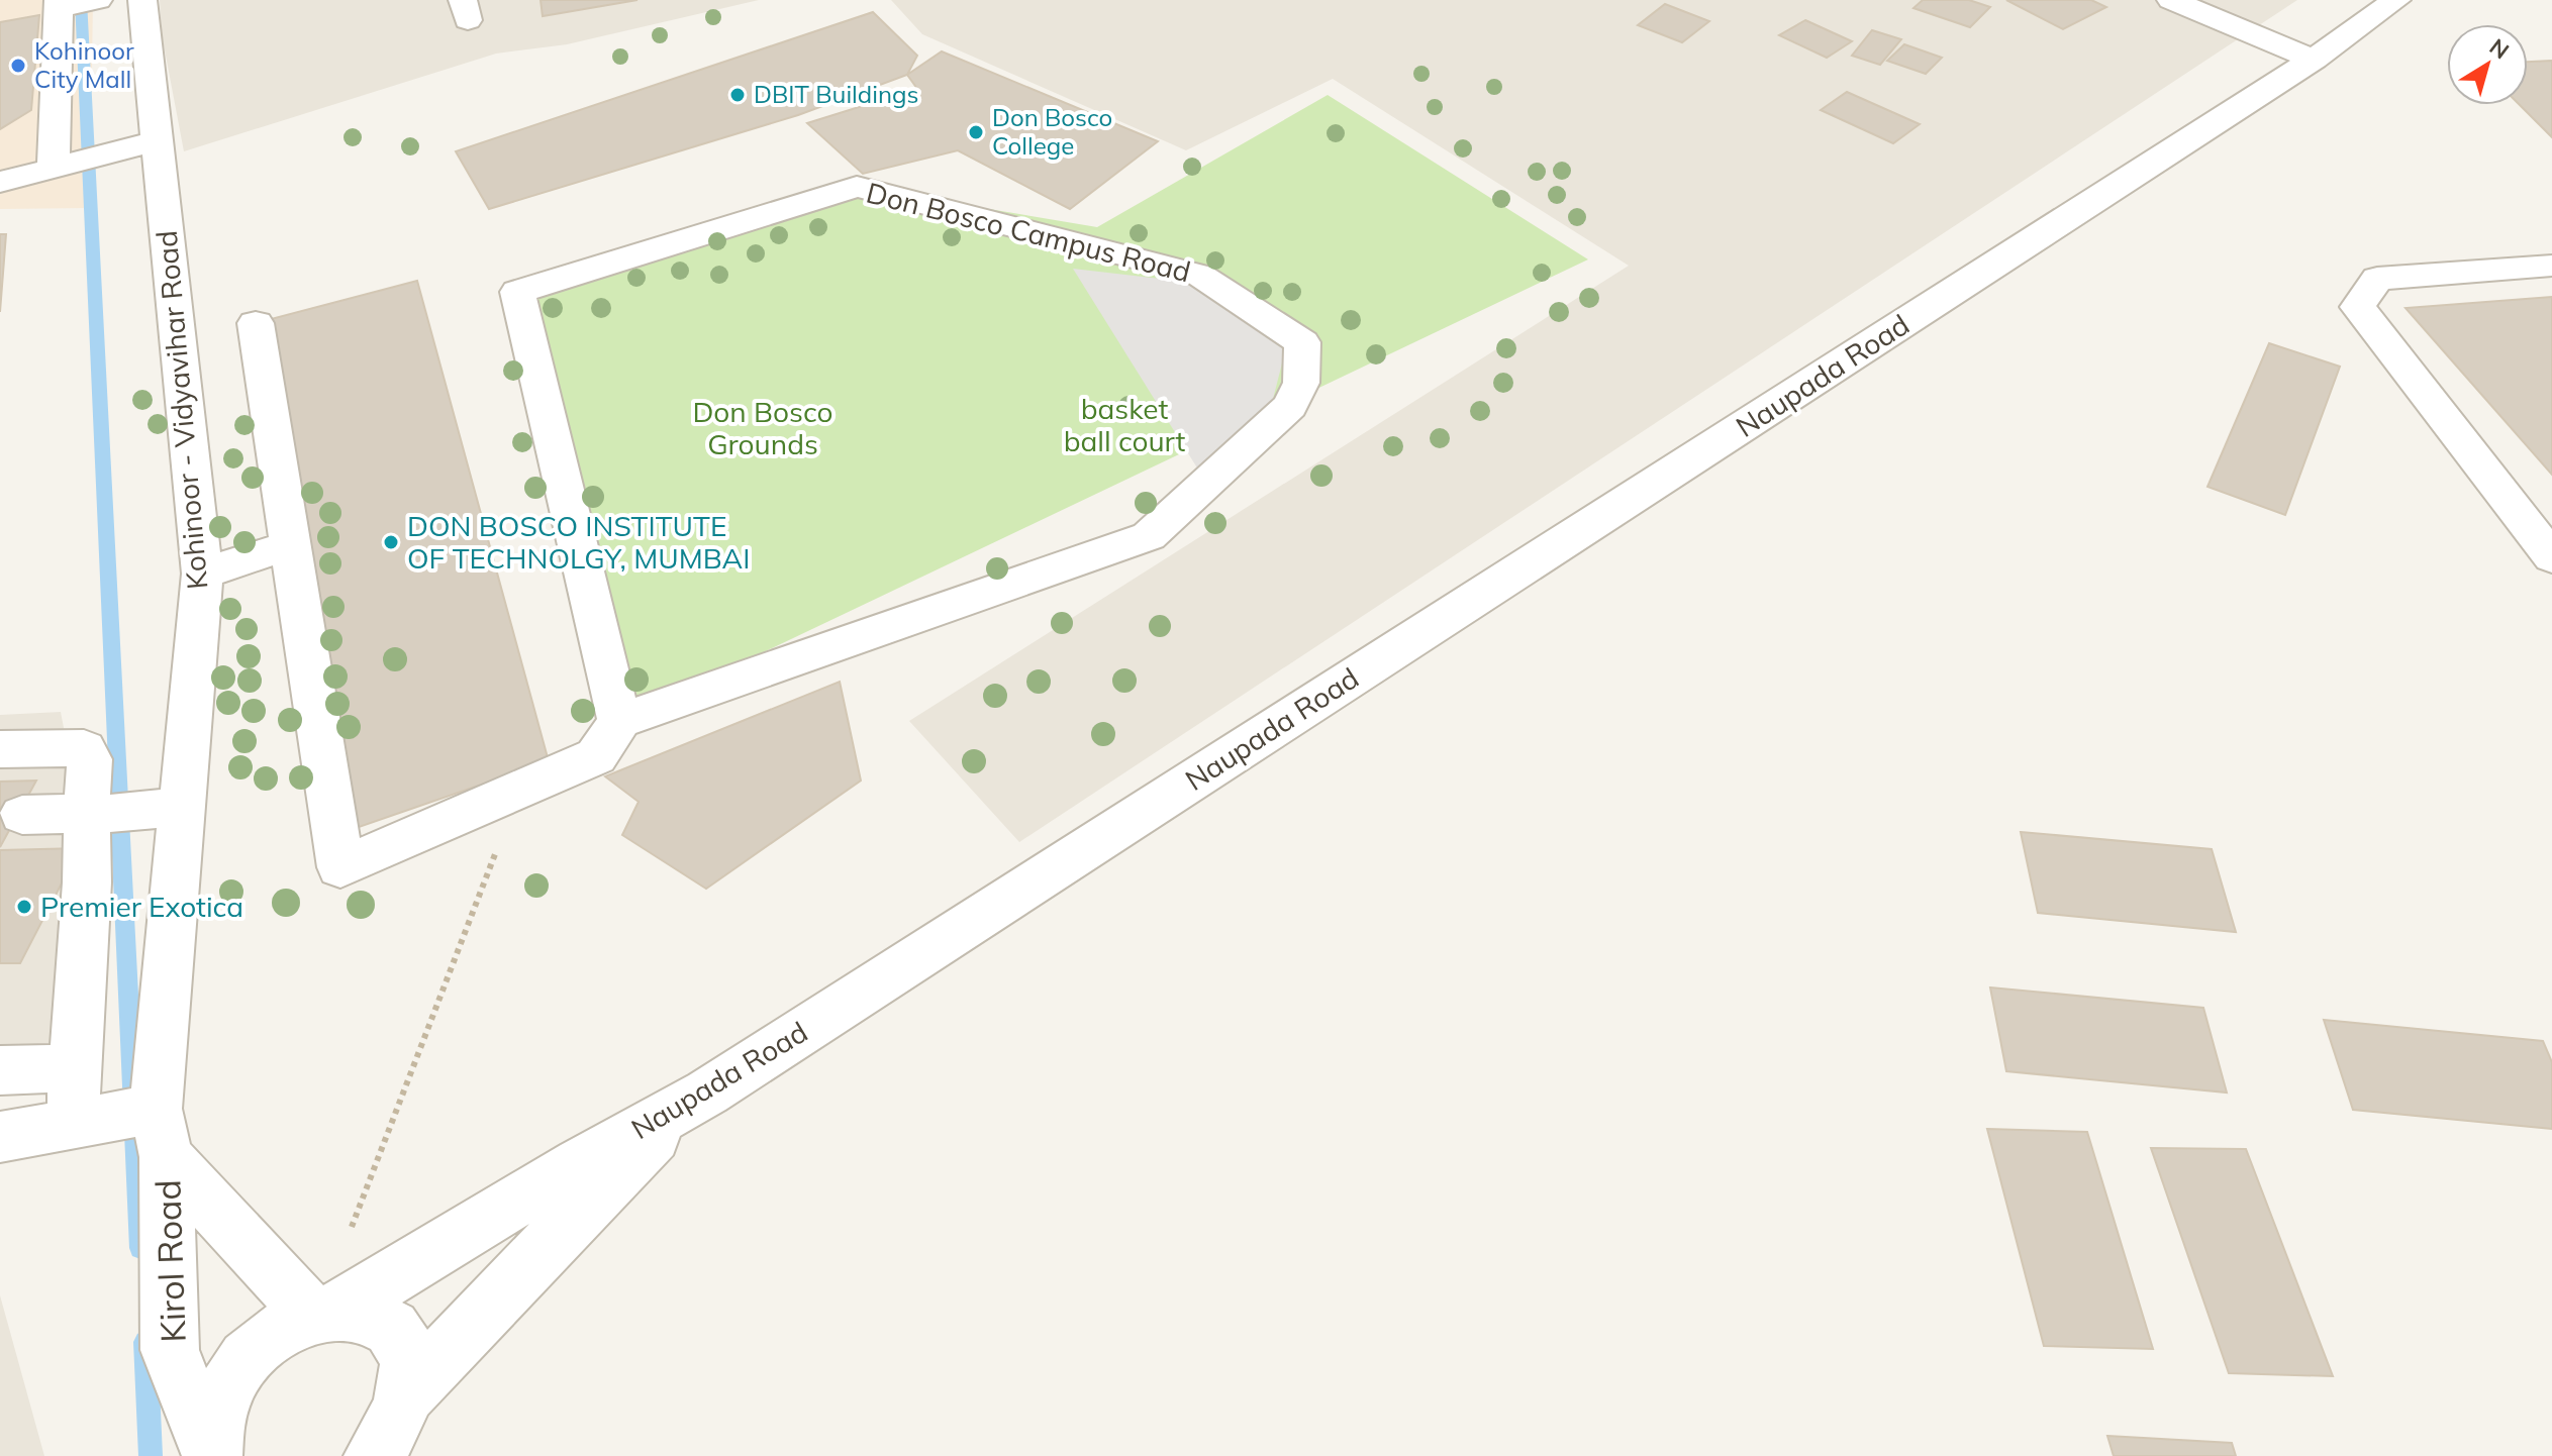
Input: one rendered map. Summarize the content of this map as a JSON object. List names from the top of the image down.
{
  "streets": {
    "street": [
      "Don Bosco Campus Road",
      "Naupada Road",
      "Kohinoor - Vidyavihar Road",
      "Kirol Road"
    ]
  },
  "crossings": [
    ["Naupada Road", "Kirol Road"],
    ["Kohinoor - Vidyavihar Road", "Kirol Road"]
  ],
  "parks": ["basket ball court", "Don Bosco Grounds"],
  "places": [
    "Kohinoor City Mall",
    "DBIT Buildings",
    "Don Bosco College",
    "DON BOSCO INSTITUTE OF TECHNOLGY, MUMBAI",
    "Premier Exotica"
  ],
  "north": "top right"
}
